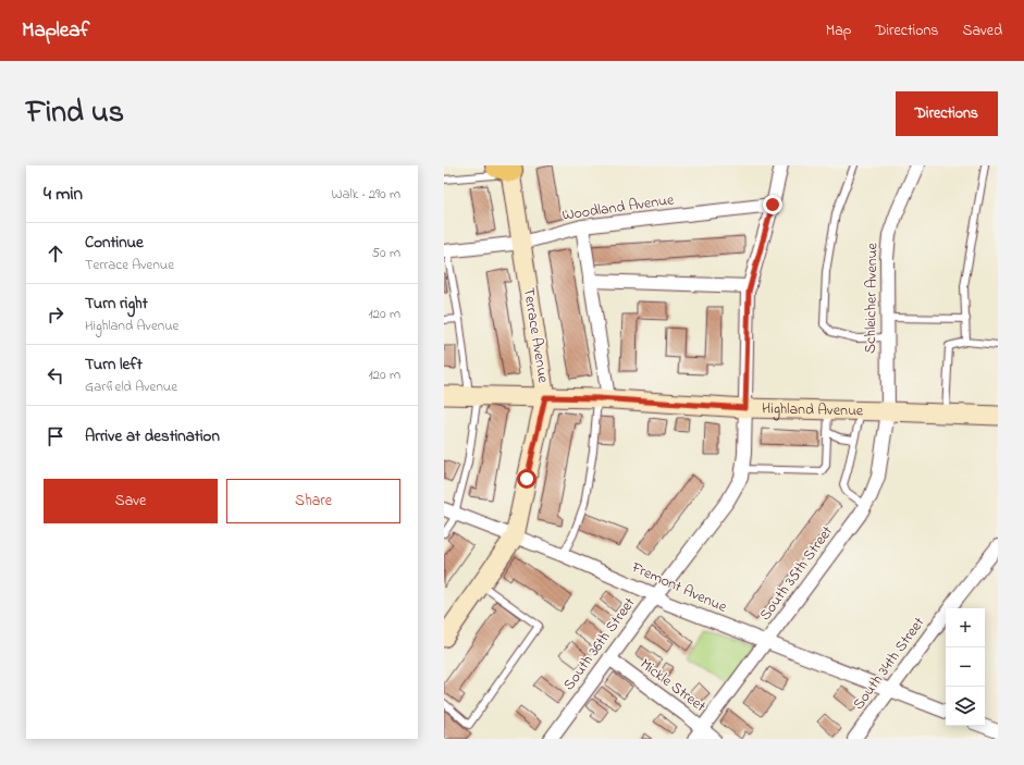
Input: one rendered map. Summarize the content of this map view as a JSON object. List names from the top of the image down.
{
  "streets": {
    "street": [
      "Woodland Avenue",
      "Schleicher Avenue",
      "Terrace Avenue",
      "Highland Avenue",
      "South 35th Street",
      "Fremont Avenue",
      "South 36th Street",
      "South 34th Street",
      "Mickle Street"
    ]
  },
  "crossings": [
    ["Woodland Avenue", "Terrace Avenue"],
    ["Woodland Avenue", "South 36th Street"],
    ["Schleicher Avenue", "Highland Avenue"],
    ["Schleicher Avenue", "South 35th Street"],
    ["Terrace Avenue", "Highland Avenue"],
    ["Terrace Avenue", "Fremont Avenue"],
    ["Highland Avenue", "South 35th Street"],
    ["Highland Avenue", "South 36th Street"],
    ["South 35th Street", "Fremont Avenue"],
    ["South 35th Street", "Mickle Street"],
    ["Fremont Avenue", "South 36th Street"],
    ["Fremont Avenue", "South 34th Street"],
    ["South 36th Street", "Mickle Street"]
  ],
  "page": {
    "header": "Mapleaf",
    "nav": ["Map", "Directions", "Saved"],
    "title": "Find us",
    "buttons": [
      "Directions",
      ["Save", "Share"]
    ],
    "heading": ["4 min", "Walk · 290 m"],
    "list": [
      ["Continue", "Terrace Avenue", "50 m"],
      ["Turn right", "Highland Avenue", "120 m"],
      ["Turn left", "Garfield Avenue", "120 m"],
      "Arrive at destination"
    ],
    "map_buttons": ["+", "−"]
  }
}
